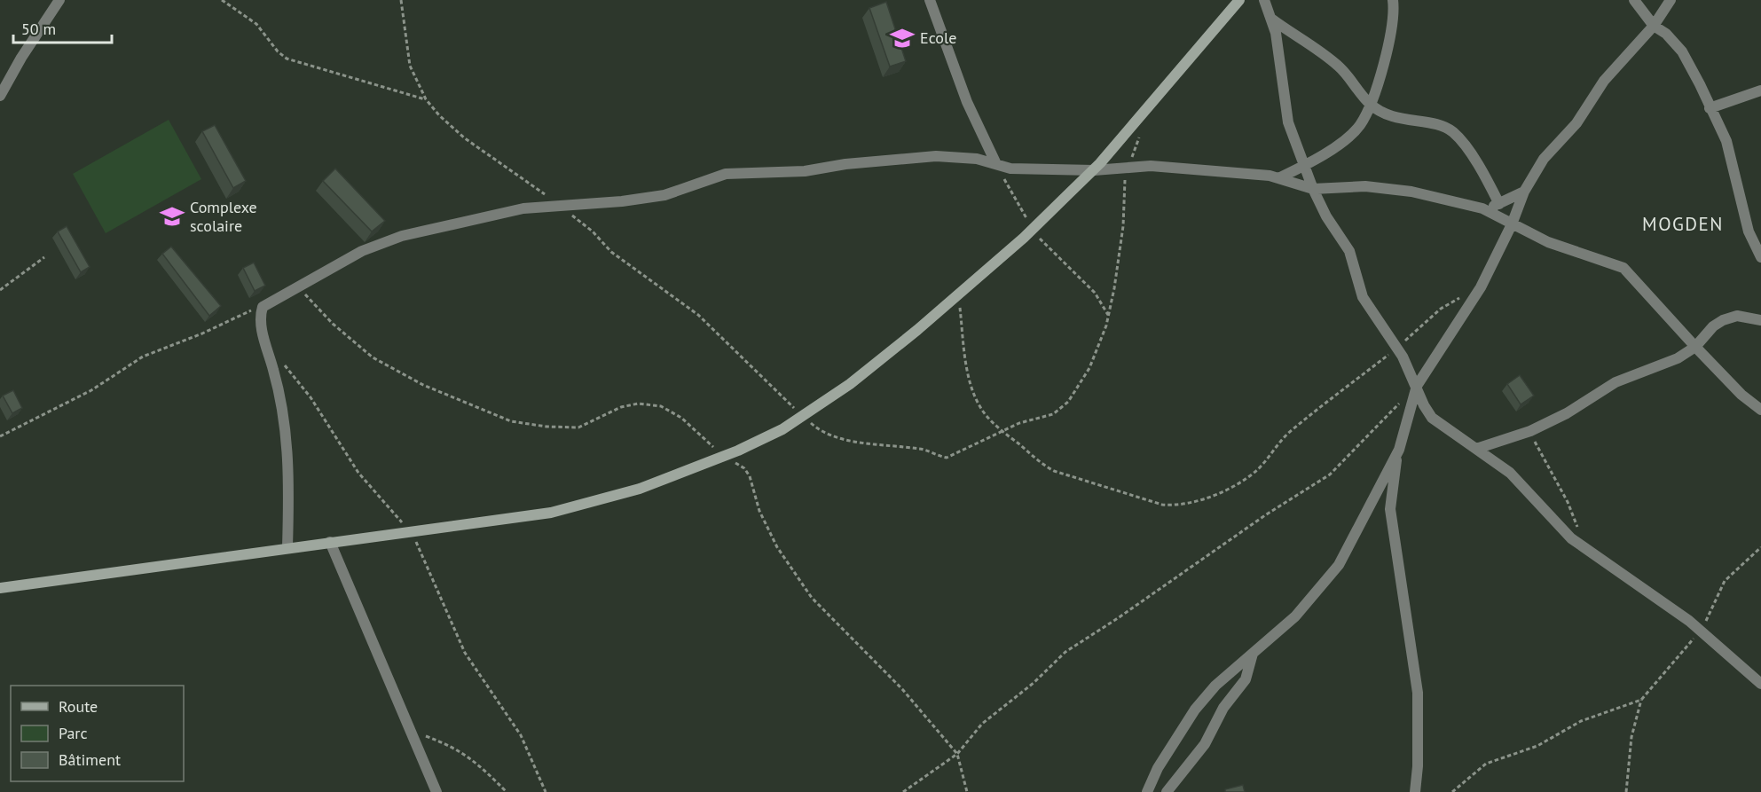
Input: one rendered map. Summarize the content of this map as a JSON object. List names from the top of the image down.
{
  "districts": ["MOGDEN"],
  "places": {
    "school or university": ["Ecole", "Complexe scolaire"]
  },
  "legend": ["Route", "Parc", "Bâtiment"],
  "scale_bar": "50 m"
}
